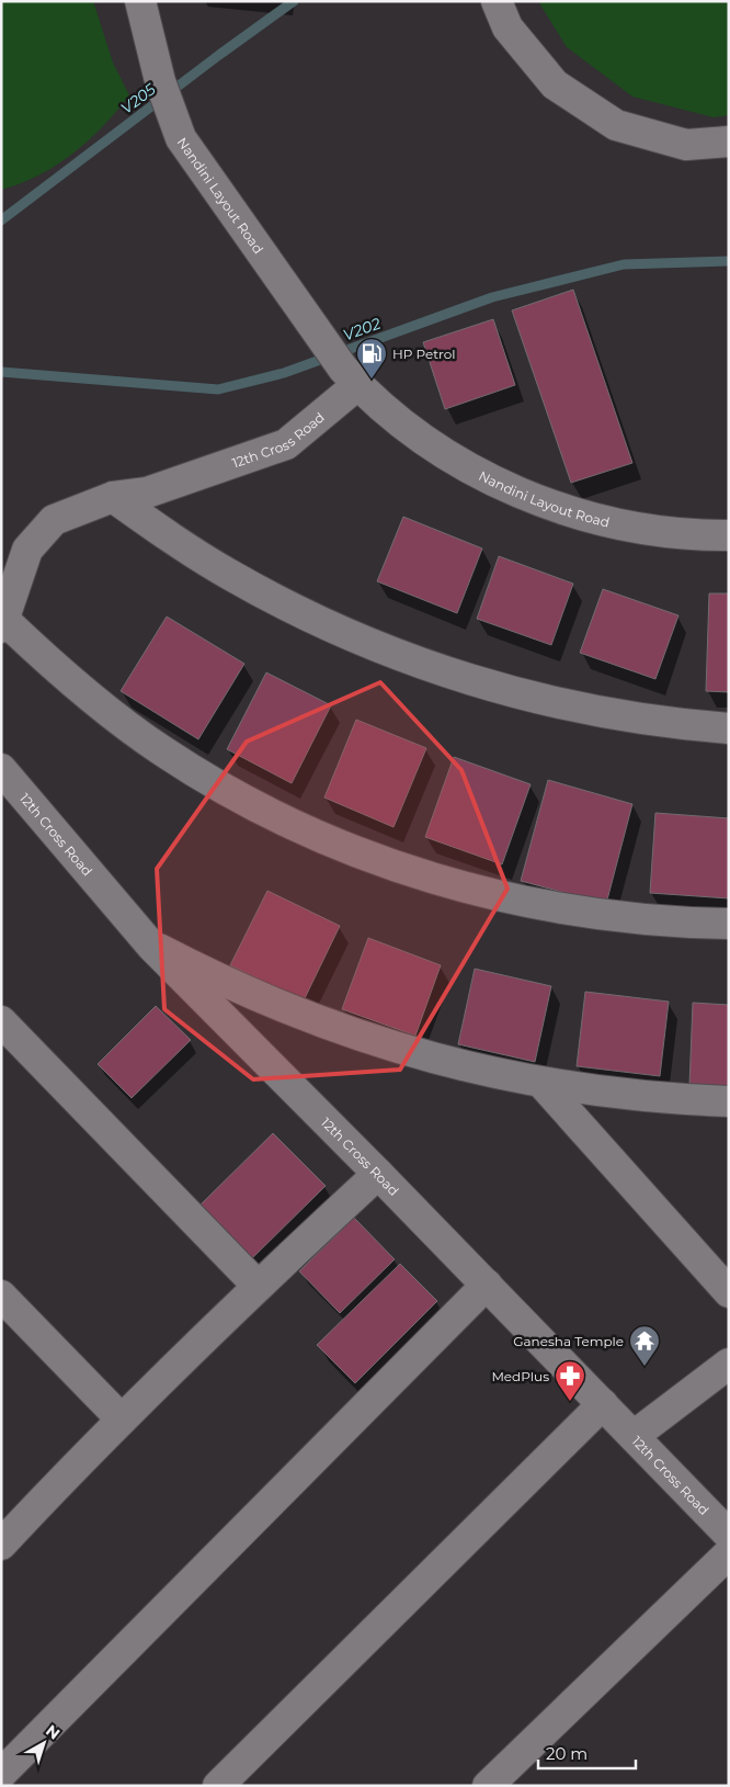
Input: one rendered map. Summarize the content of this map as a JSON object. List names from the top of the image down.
{
  "streets": {
    "street": ["Nandini Layout Road", "12th Cross Road"]
  },
  "crossings": [
    ["Nandini Layout Road", "12th Cross Road"]
  ],
  "water": ["V205", "V202"],
  "places": {
    "fuel station": ["HP Petrol"],
    "temple": ["Ganesha Temple"],
    "pharmacy": ["MedPlus"]
  },
  "scale_bar": "20 m",
  "north": "top right"
}
